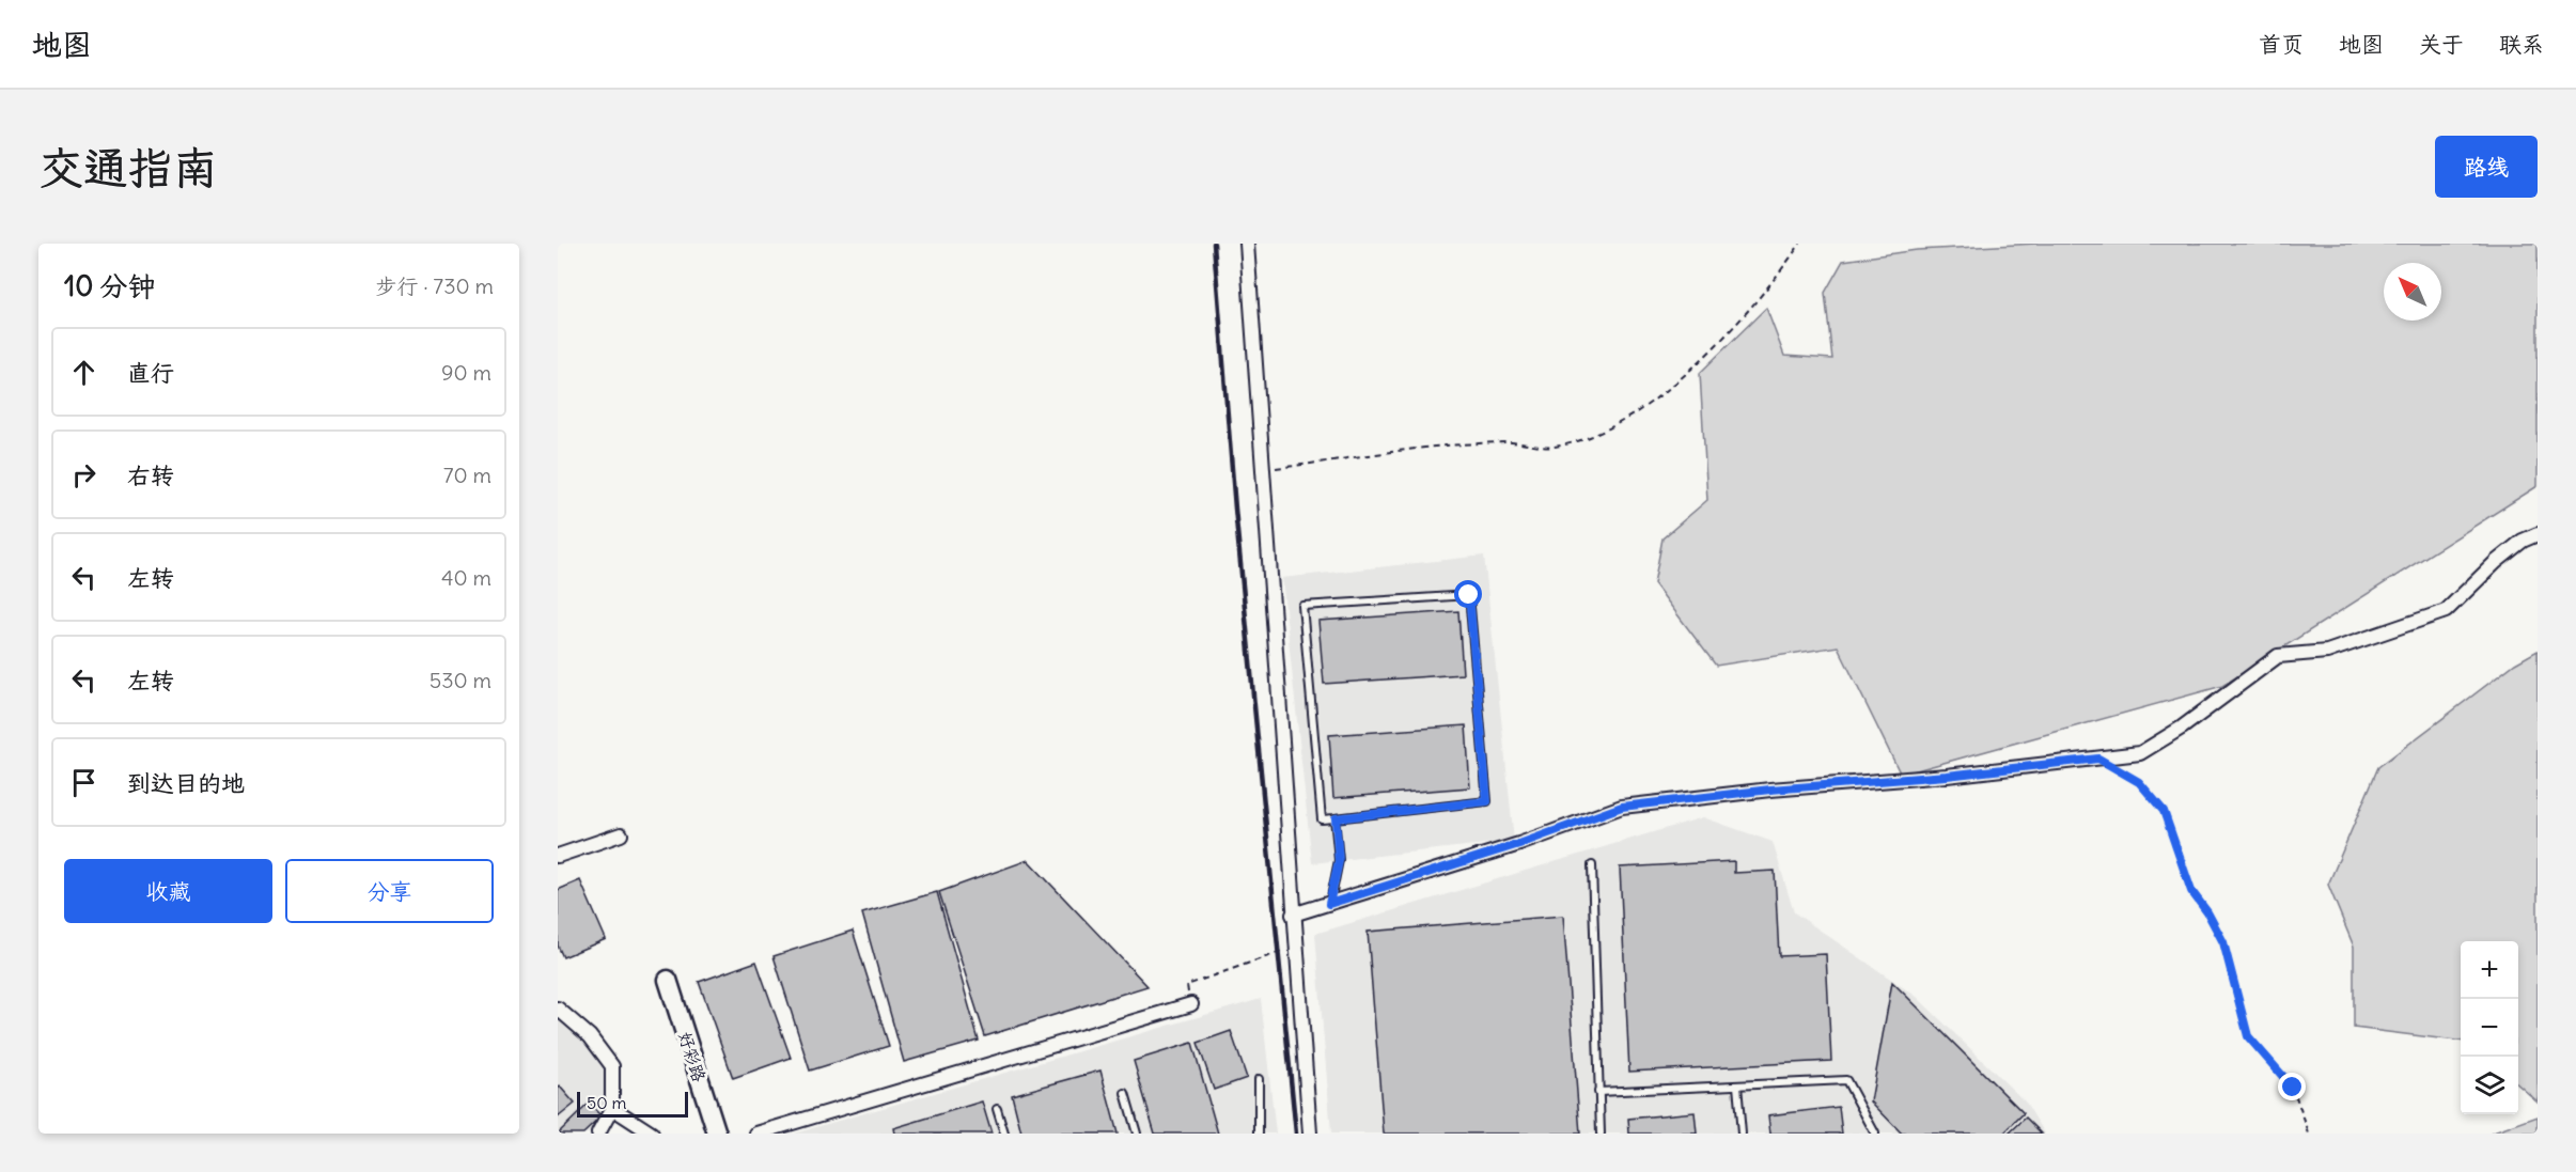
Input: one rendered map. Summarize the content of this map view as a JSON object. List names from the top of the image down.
{
  "streets": {
    "street": ["好彩路"]
  },
  "scale_bar": "50 m",
  "north": "top left",
  "page": {
    "header": "地图",
    "nav": [
      "首页",
      "地图",
      "关于",
      "联系"
    ],
    "buttons": [
      "路线",
      ["收藏", "分享"]
    ],
    "title": "交通指南",
    "heading": ["10 分钟", "步行 · 730 m"],
    "list": [
      ["直行", "90 m"],
      ["右转", "70 m"],
      ["左转", "40 m"],
      ["左转", "530 m"],
      "到达目的地"
    ],
    "map_buttons": ["+", "−"],
    "scale": "50 m"
  }
}
